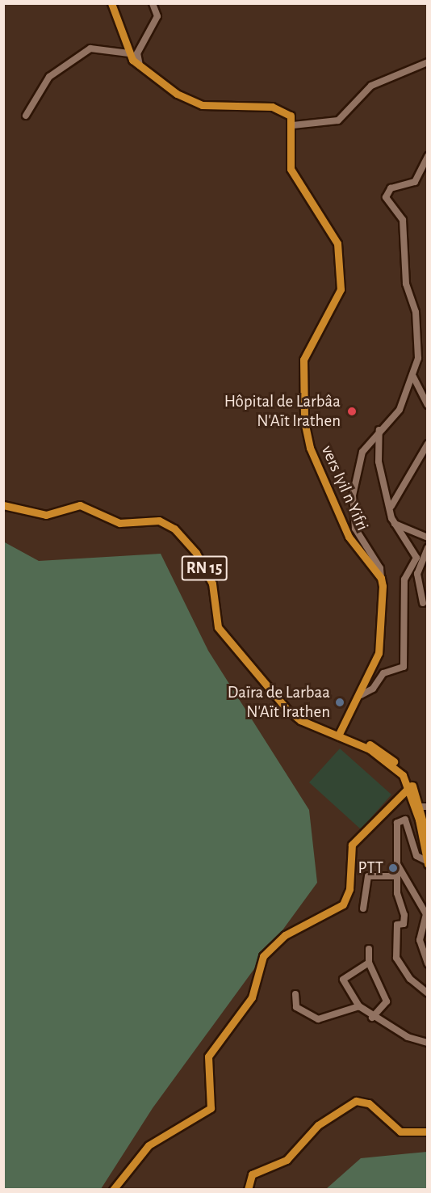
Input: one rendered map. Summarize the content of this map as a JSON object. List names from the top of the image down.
{
  "streets": {
    "main road": ["vers Iγil n Yifri", "RN 15"]
  },
  "places": ["Hôpital de Larbâa N'Aït Irathen", "Daïra de Larbaa N'Aït Irathen", "PTT"]
}
